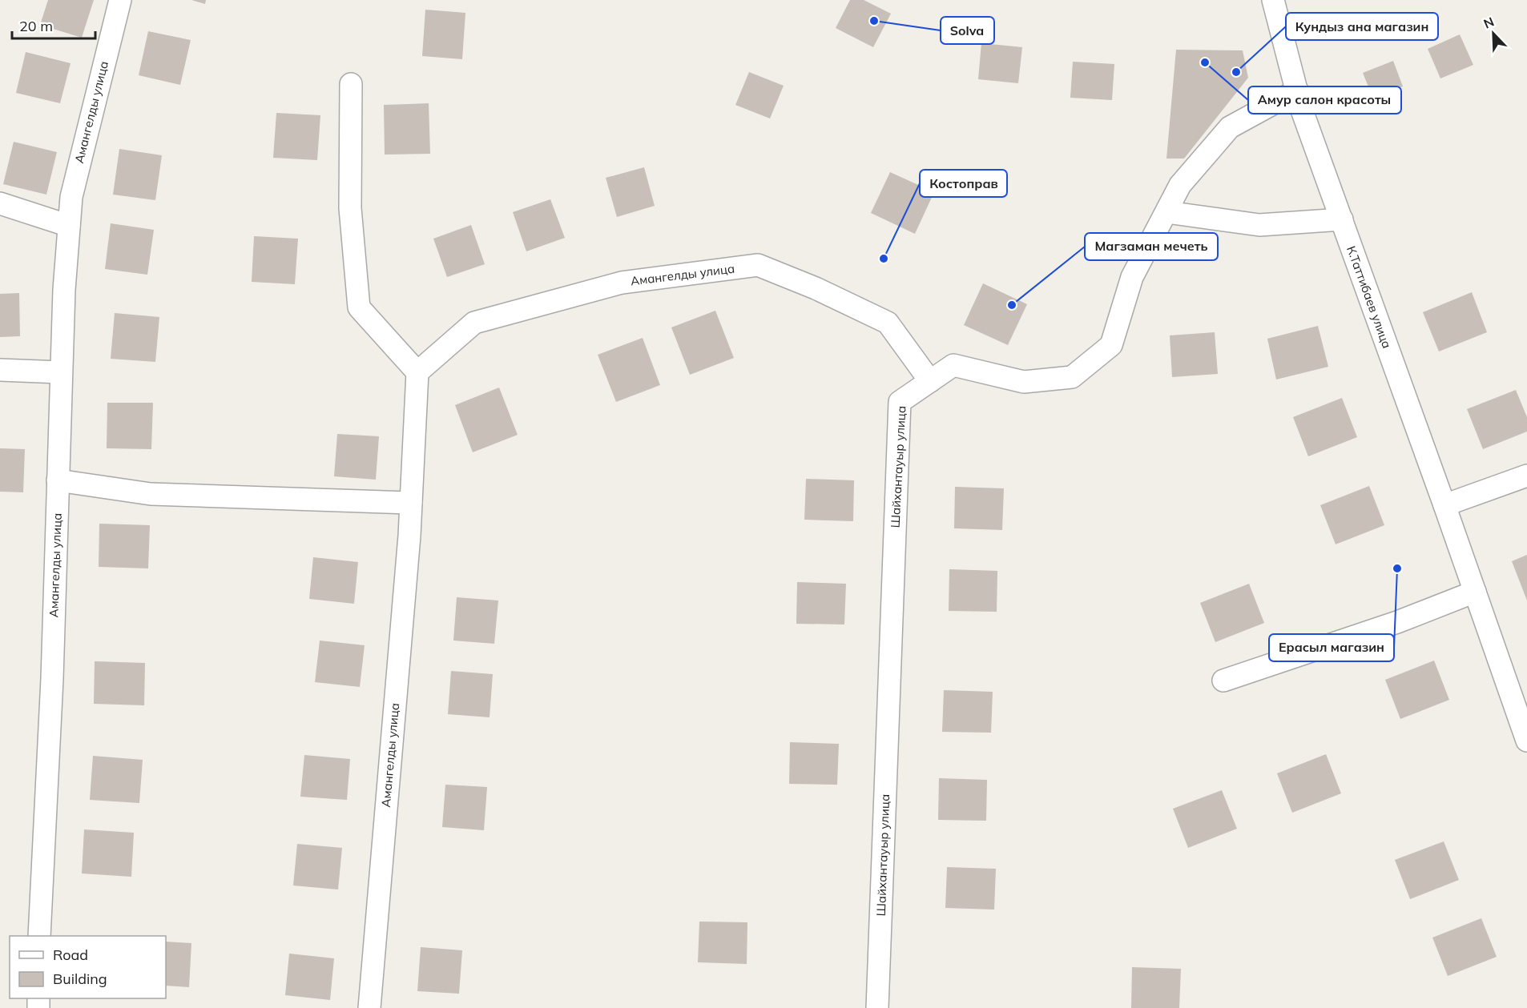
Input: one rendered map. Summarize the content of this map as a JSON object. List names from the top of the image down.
{
  "streets": {
    "street": ["Амангелды улица", "К.Таттибаев улица", "Шайхантауыр улица"]
  },
  "crossings": [
    ["Амангелды улица", "Шайхантауыр улица"],
    ["К.Таттибаев улица", "Шайхантауыр улица"]
  ],
  "places": [
    "Solva",
    "Амур салон красоты",
    "Кундыз ана магазин",
    "Костоправ",
    "Магзаман мечеть",
    "Ерасыл магазин"
  ],
  "legend": ["Road", "Building"],
  "scale_bar": "20 m",
  "north": "top left"
}
